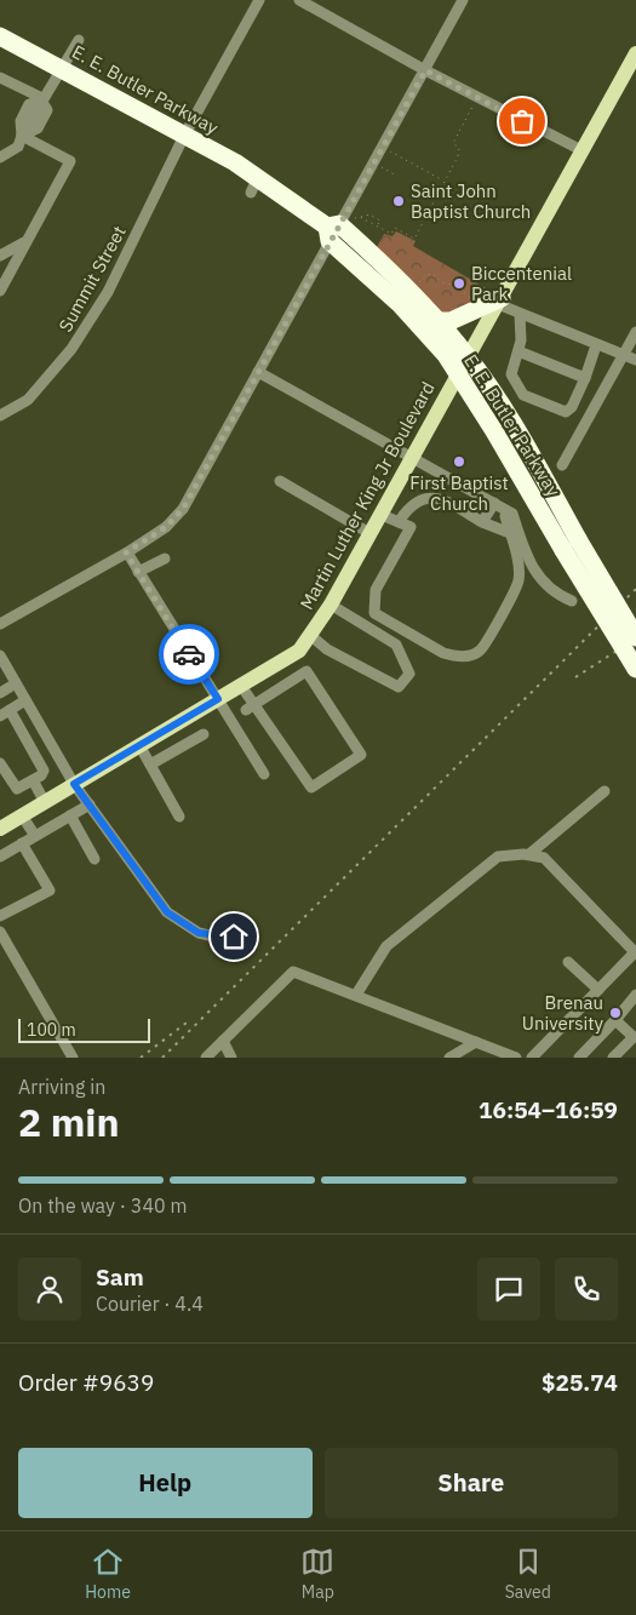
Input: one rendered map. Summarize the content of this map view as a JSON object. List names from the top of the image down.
{
  "streets": {
    "highway": ["E. E. Butler Parkway"],
    "main road": ["Martin Luther King Jr Boulevard"],
    "street": ["Summit Street"]
  },
  "crossings": [
    ["E. E. Butler Parkway", "Summit Street"],
    ["E. E. Butler Parkway", "Martin Luther King Jr Boulevard"]
  ],
  "places": [
    "Saint John Baptist Church",
    "Biccentenial Park",
    "First Baptist Church",
    "Brenau University"
  ],
  "scale_bar": "100 m",
  "page": {
    "scale": "100 m",
    "heading": ["2 min", "Arriving in", "16:54–16:59"],
    "panel": [
      "Sam",
      "Courier · 4.4",
      "Order #9639",
      "$25.74"
    ],
    "bar": "On the way · 340 m",
    "buttons": ["Help", "Share"],
    "tabs": ["Home", "Map", "Saved"]
  }
}
